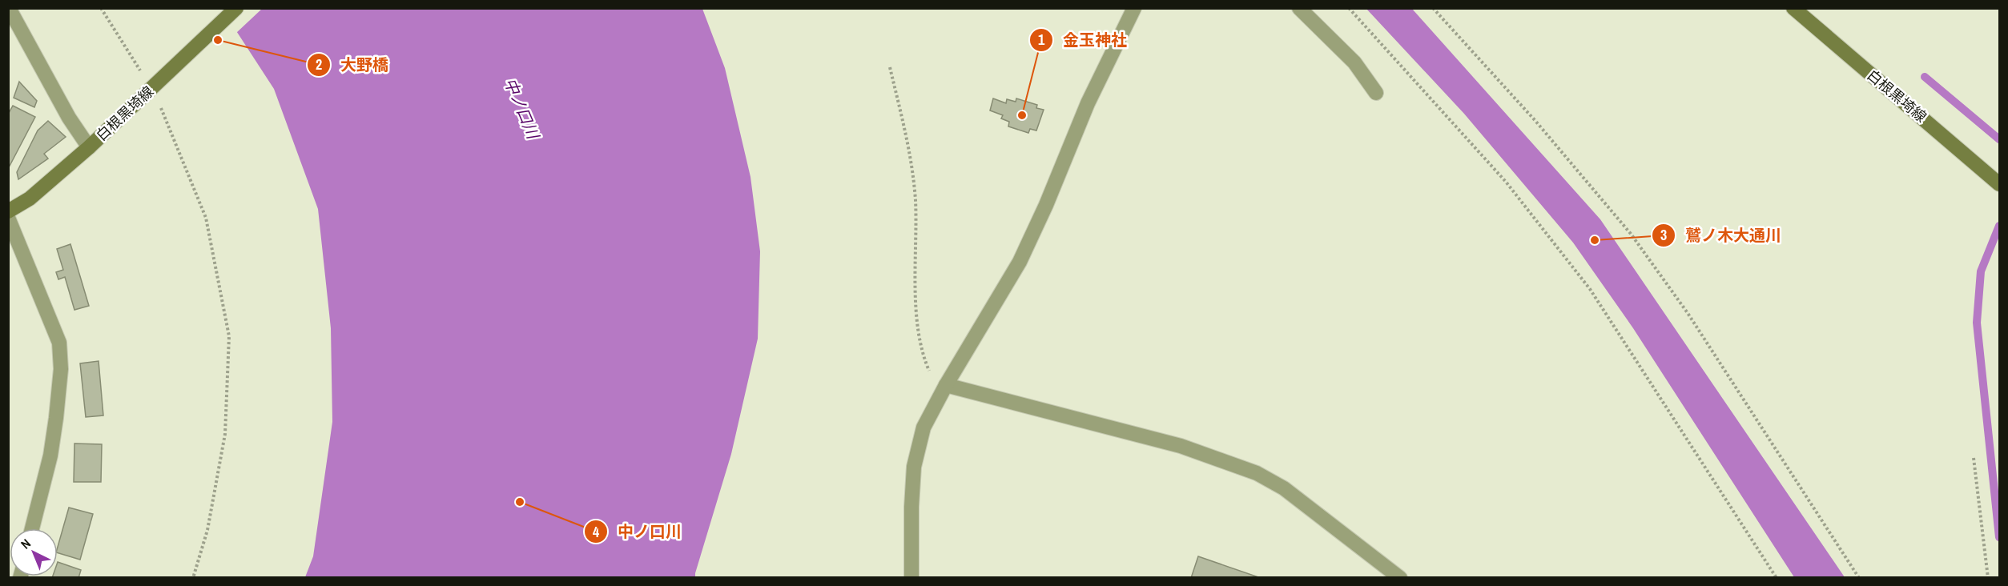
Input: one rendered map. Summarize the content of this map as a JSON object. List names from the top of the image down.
{
  "streets": {
    "main road": ["白根黒埼線"]
  },
  "water": ["中ノ口川"],
  "places": [
    "大野橋",
    "金玉神社",
    "鷲ノ木大通川",
    "中ノ口川"
  ],
  "north": "top left"
}
